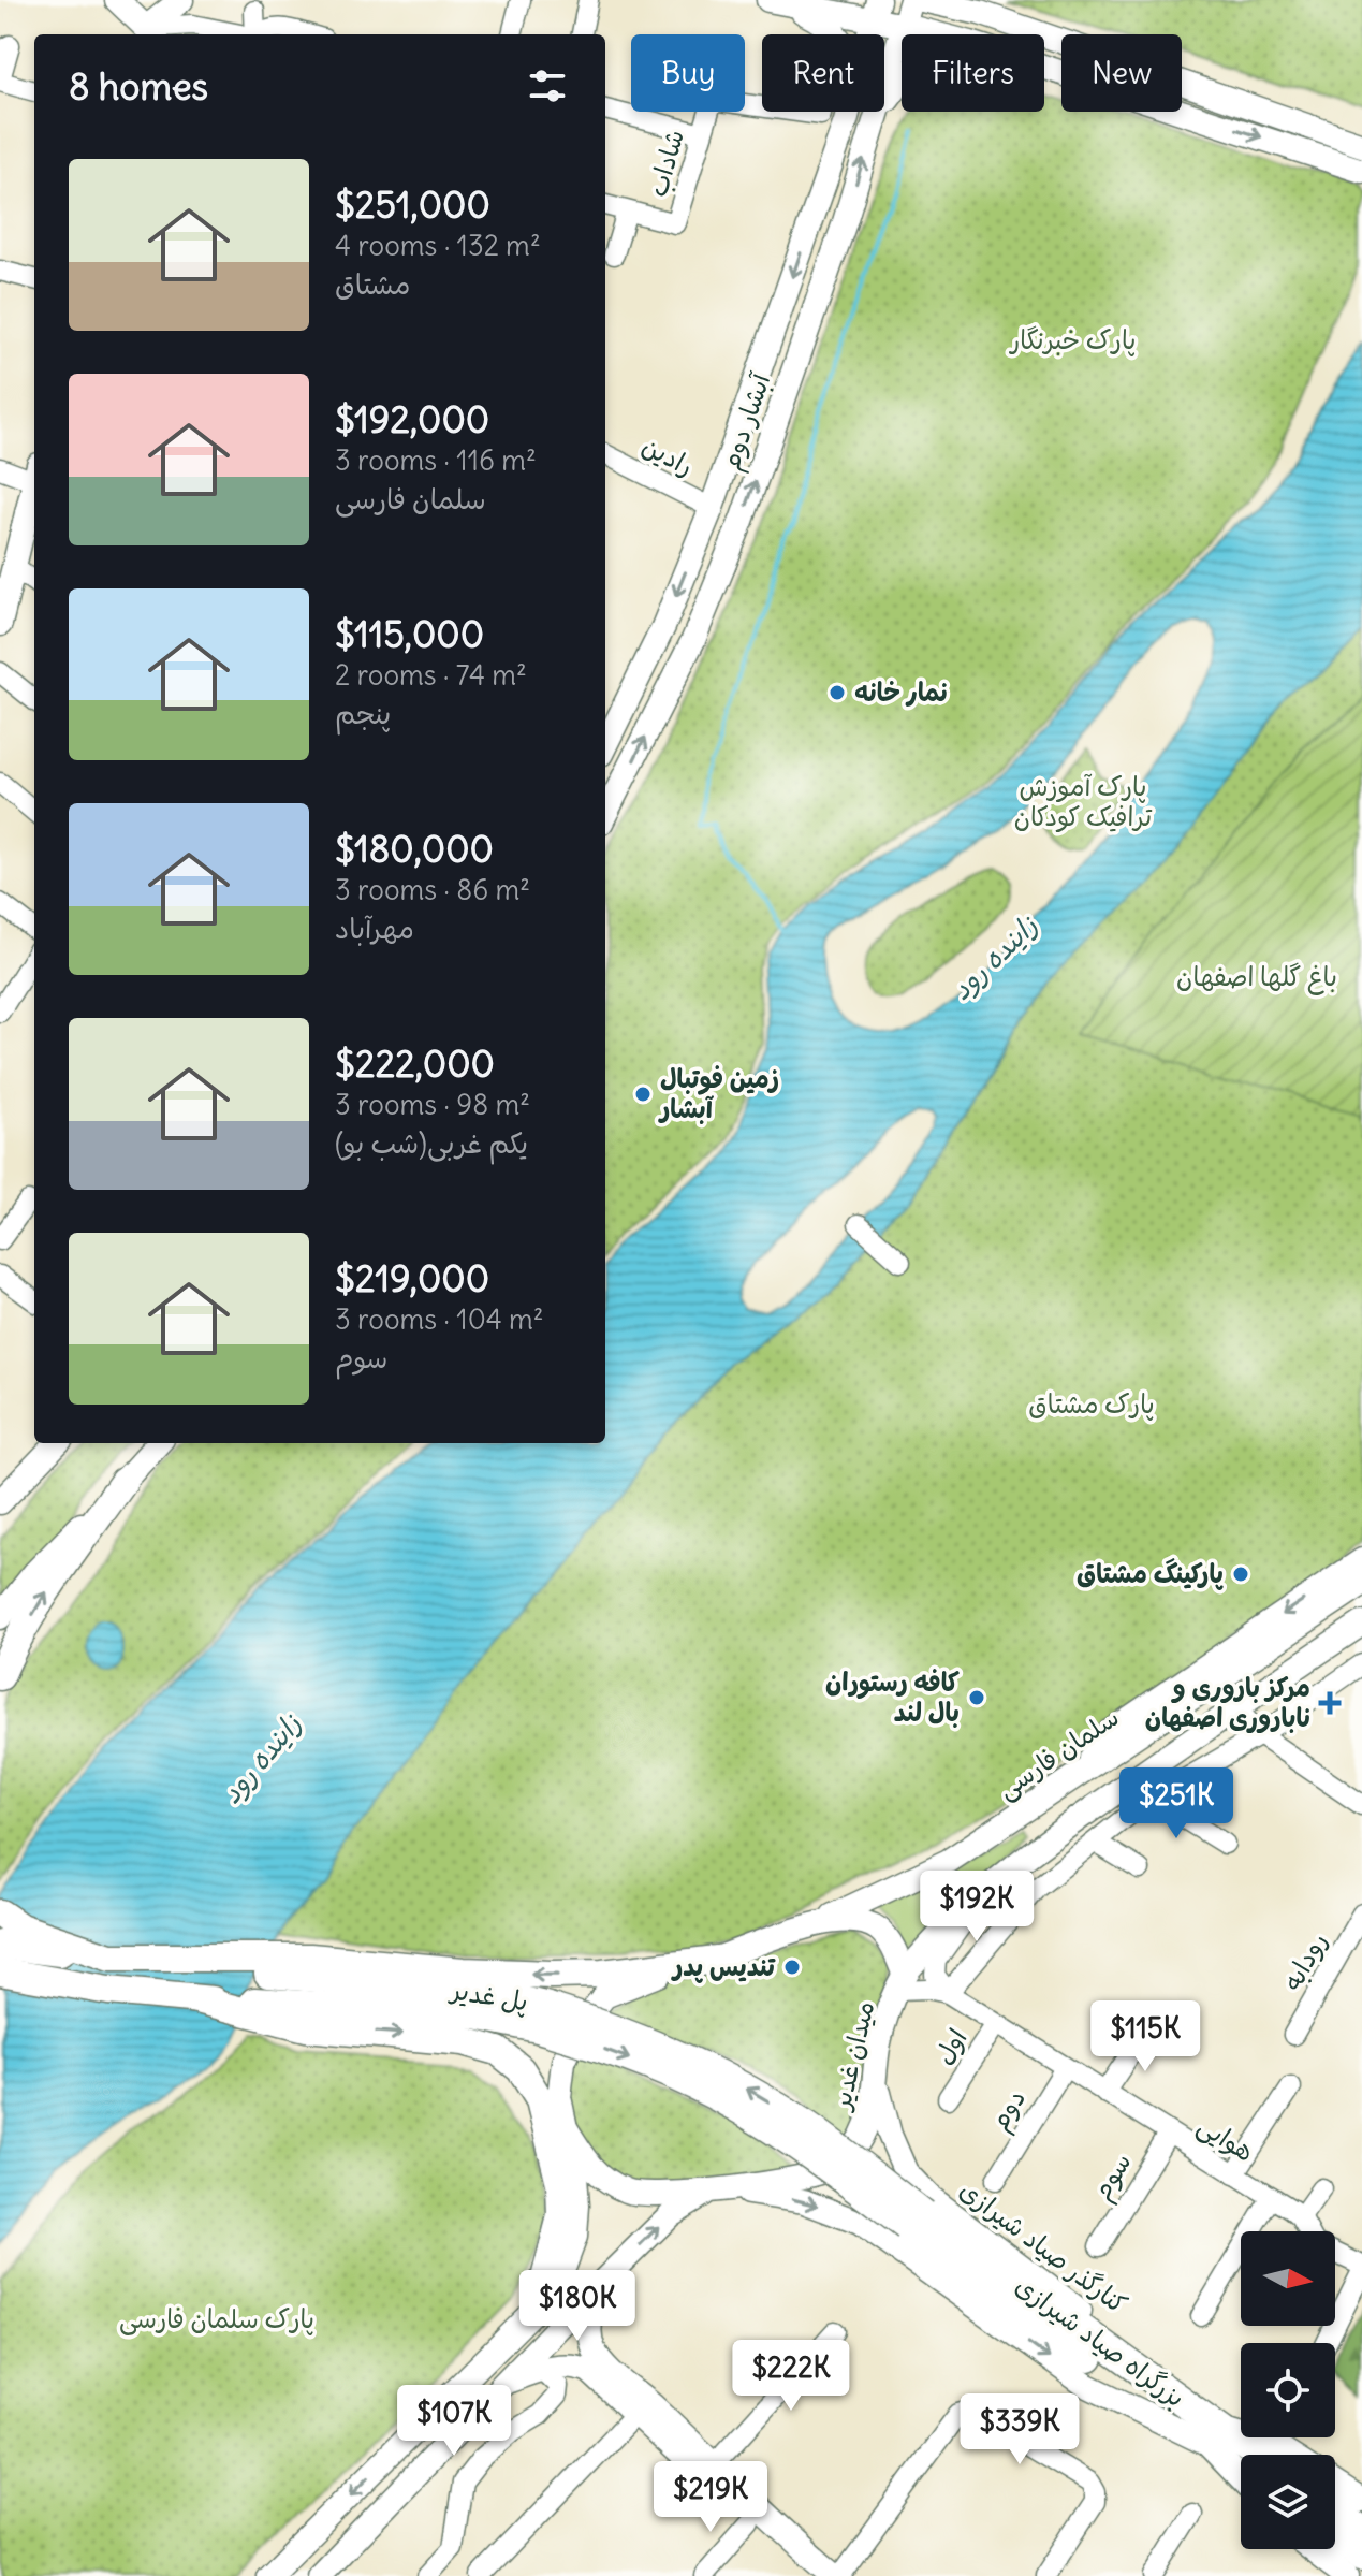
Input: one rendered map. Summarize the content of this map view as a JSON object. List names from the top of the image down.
{
  "streets": {
    "highway": ["پل غدیر", "بزرگراه صیاد شیرازی"],
    "main road": [
      "آبشار دوم",
      "سلمان فارسی",
      "میدان غدیر",
      "کنارگذر صیاد شیرازی"
    ],
    "street": [
      "شاداب",
      "رادین",
      "رودابه",
      "اول",
      "دوم",
      "هوایی",
      "سوم"
    ]
  },
  "crossings": [
    ["آبشار دوم", "رادین"],
    ["سلمان فارسی", "میدان غدیر"],
    ["پل غدیر", "بزرگراه صیاد شیرازی"],
    ["اول", "هوایی"],
    ["میدان غدیر", "هوایی"],
    ["میدان غدیر", "کنارگذر صیاد شیرازی"],
    ["دوم", "هوایی"],
    ["هوایی", "سوم"],
    ["کنارگذر صیاد شیرازی", "بزرگراه صیاد شیرازی"]
  ],
  "water": ["زاینده رود"],
  "parks": [
    "پارک خبرنگار",
    "پارک آموزش ترافیک کودکان",
    "باغ گلها اصفهان",
    "پارک مشتاق",
    "پارک سلمان فارسی"
  ],
  "places": {
    "other": [
      "نمار خانه",
      "زمین فوتبال آبشار",
      "پارکینگ مشتاق",
      "کافه رستوران بال لند",
      "تندیس پدر"
    ],
    "health": ["مرکز باروری و ناباروری اصفهان"]
  },
  "north": "right",
  "page": {
    "chip": [
      "Buy",
      "Rent",
      "Filters",
      "New"
    ],
    "heading": "8 homes",
    "list": [
      {
        "name": "$251,000",
        "note": "4 rooms · 132 m² · مشتاق"
      },
      {
        "name": "$192,000",
        "note": "3 rooms · 116 m² · سلمان فارسی"
      },
      {
        "name": "$115,000",
        "note": "2 rooms · 74 m² · پنجم"
      },
      {
        "name": "$180,000",
        "note": "3 rooms · 86 m² · مهرآباد"
      },
      {
        "name": "$222,000",
        "note": "3 rooms · 98 m² · یکم غربی(شب بو)"
      },
      {
        "name": "$219,000",
        "note": "3 rooms · 104 m² · سوم"
      }
    ],
    "price": [
      "$251K",
      "$192K",
      "$115K",
      "$180K",
      "$222K",
      "$107K",
      "$339K",
      "$219K"
    ]
  }
}
